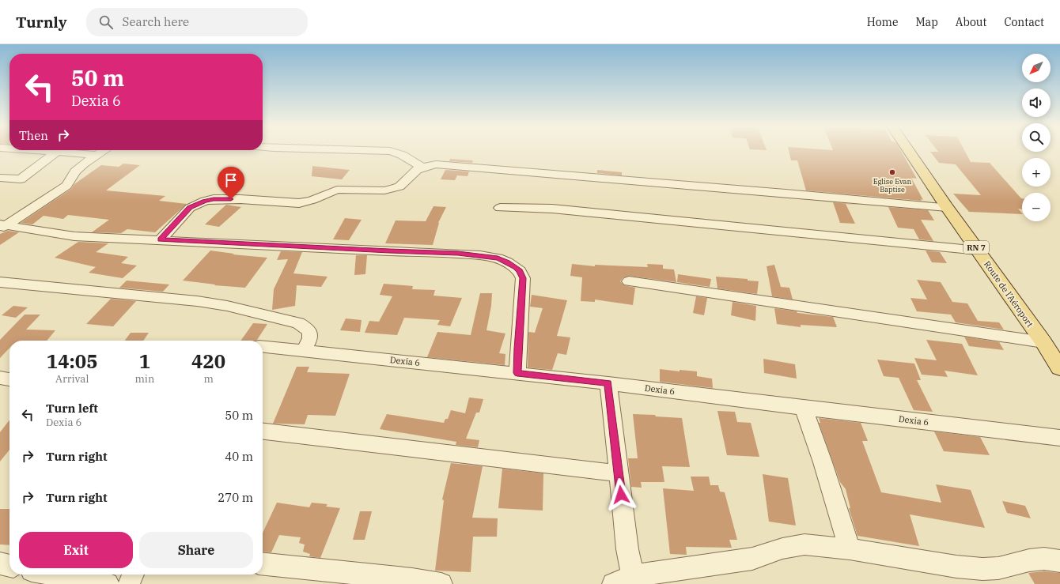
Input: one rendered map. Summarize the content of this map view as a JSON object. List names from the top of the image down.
{
  "streets": {
    "main road": ["RN 7", "Route de l’Aéroport"],
    "street": ["Dexia 6"]
  },
  "places": ["Eglise Evan Baptise"],
  "north": "bottom left",
  "page": {
    "header": "Turnly",
    "search": "Search here",
    "nav": [
      "Home",
      "Map",
      "About",
      "Contact"
    ],
    "map_buttons": ["+", "−"],
    "turn": ["50 m", "Dexia 6"],
    "then": "Then",
    "eta": [
      "14:05",
      "Arrival",
      "1",
      "min",
      "420",
      "m"
    ],
    "list": [
      {
        "name": "Turn left",
        "note": "Dexia 6",
        "value": "50 m"
      },
      {
        "name": "Turn right",
        "value": "40 m"
      },
      {
        "name": "Turn right",
        "value": "270 m"
      }
    ],
    "buttons": ["Exit", "Share"]
  }
}
